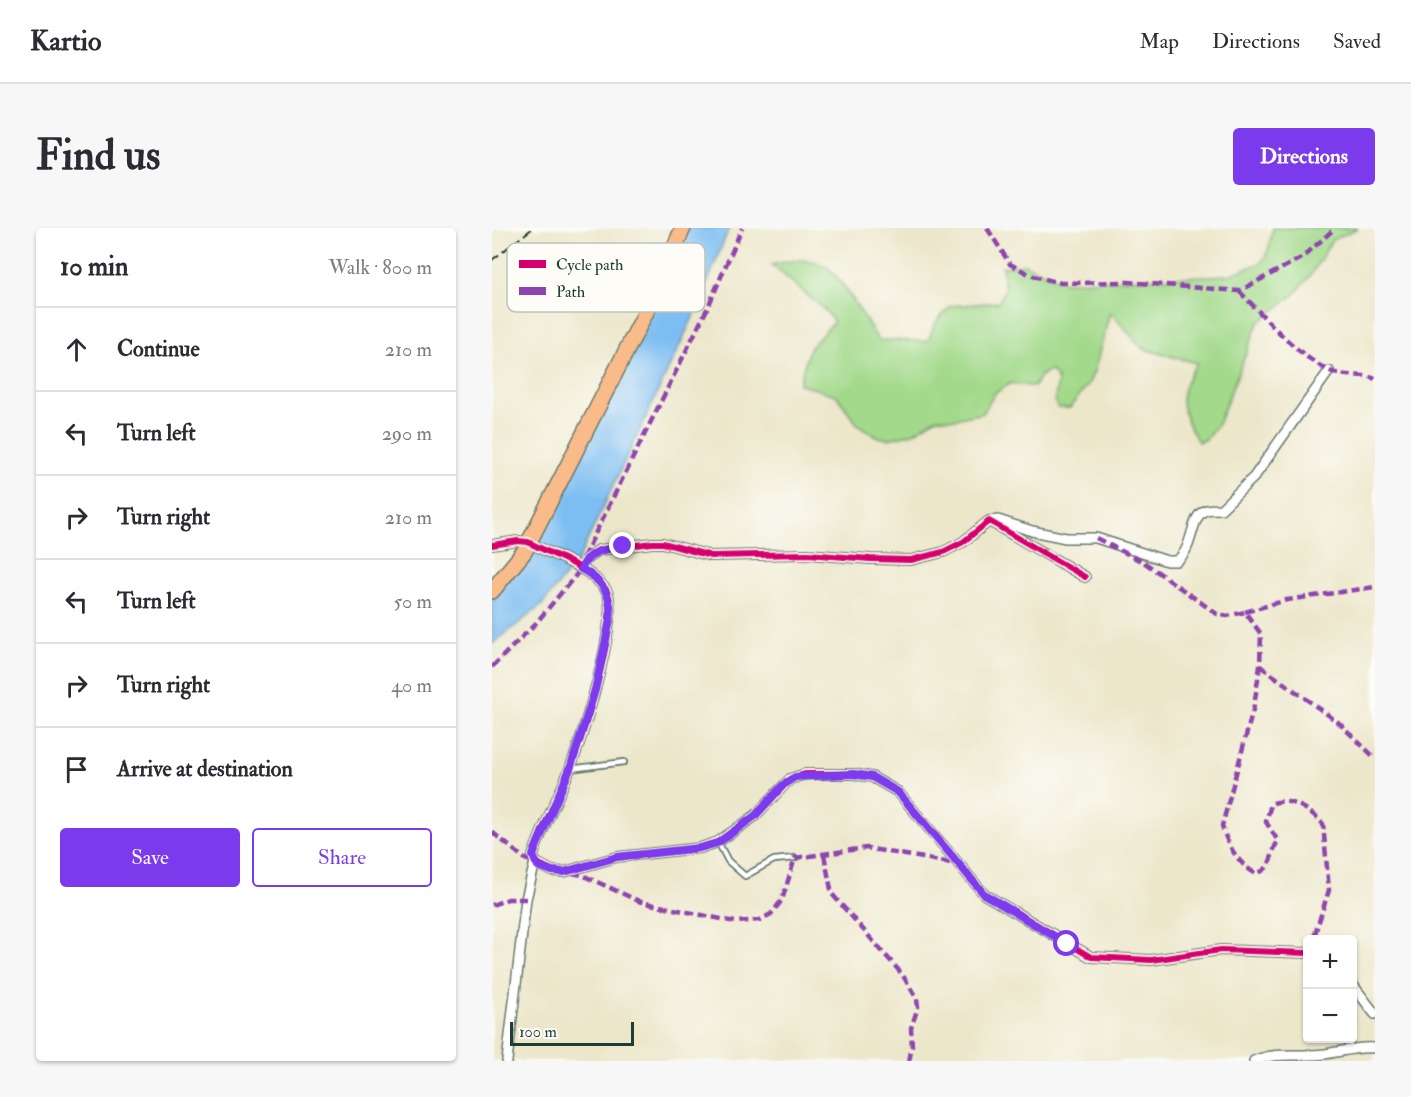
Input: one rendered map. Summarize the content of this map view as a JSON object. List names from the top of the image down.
{
  "legend": ["Cycle path", "Path"],
  "scale_bar": "100 m",
  "page": {
    "header": "Kartio",
    "nav": ["Map", "Directions", "Saved"],
    "buttons": [
      "Directions",
      ["Save", "Share"]
    ],
    "title": "Find us",
    "heading": ["10 min", "Walk · 800 m"],
    "list": [
      ["Continue", "210 m"],
      ["Turn left", "290 m"],
      ["Turn right", "210 m"],
      ["Turn left", "50 m"],
      ["Turn right", "40 m"],
      "Arrive at destination"
    ],
    "map_buttons": ["+", "−"],
    "scale": "100 m"
  }
}
